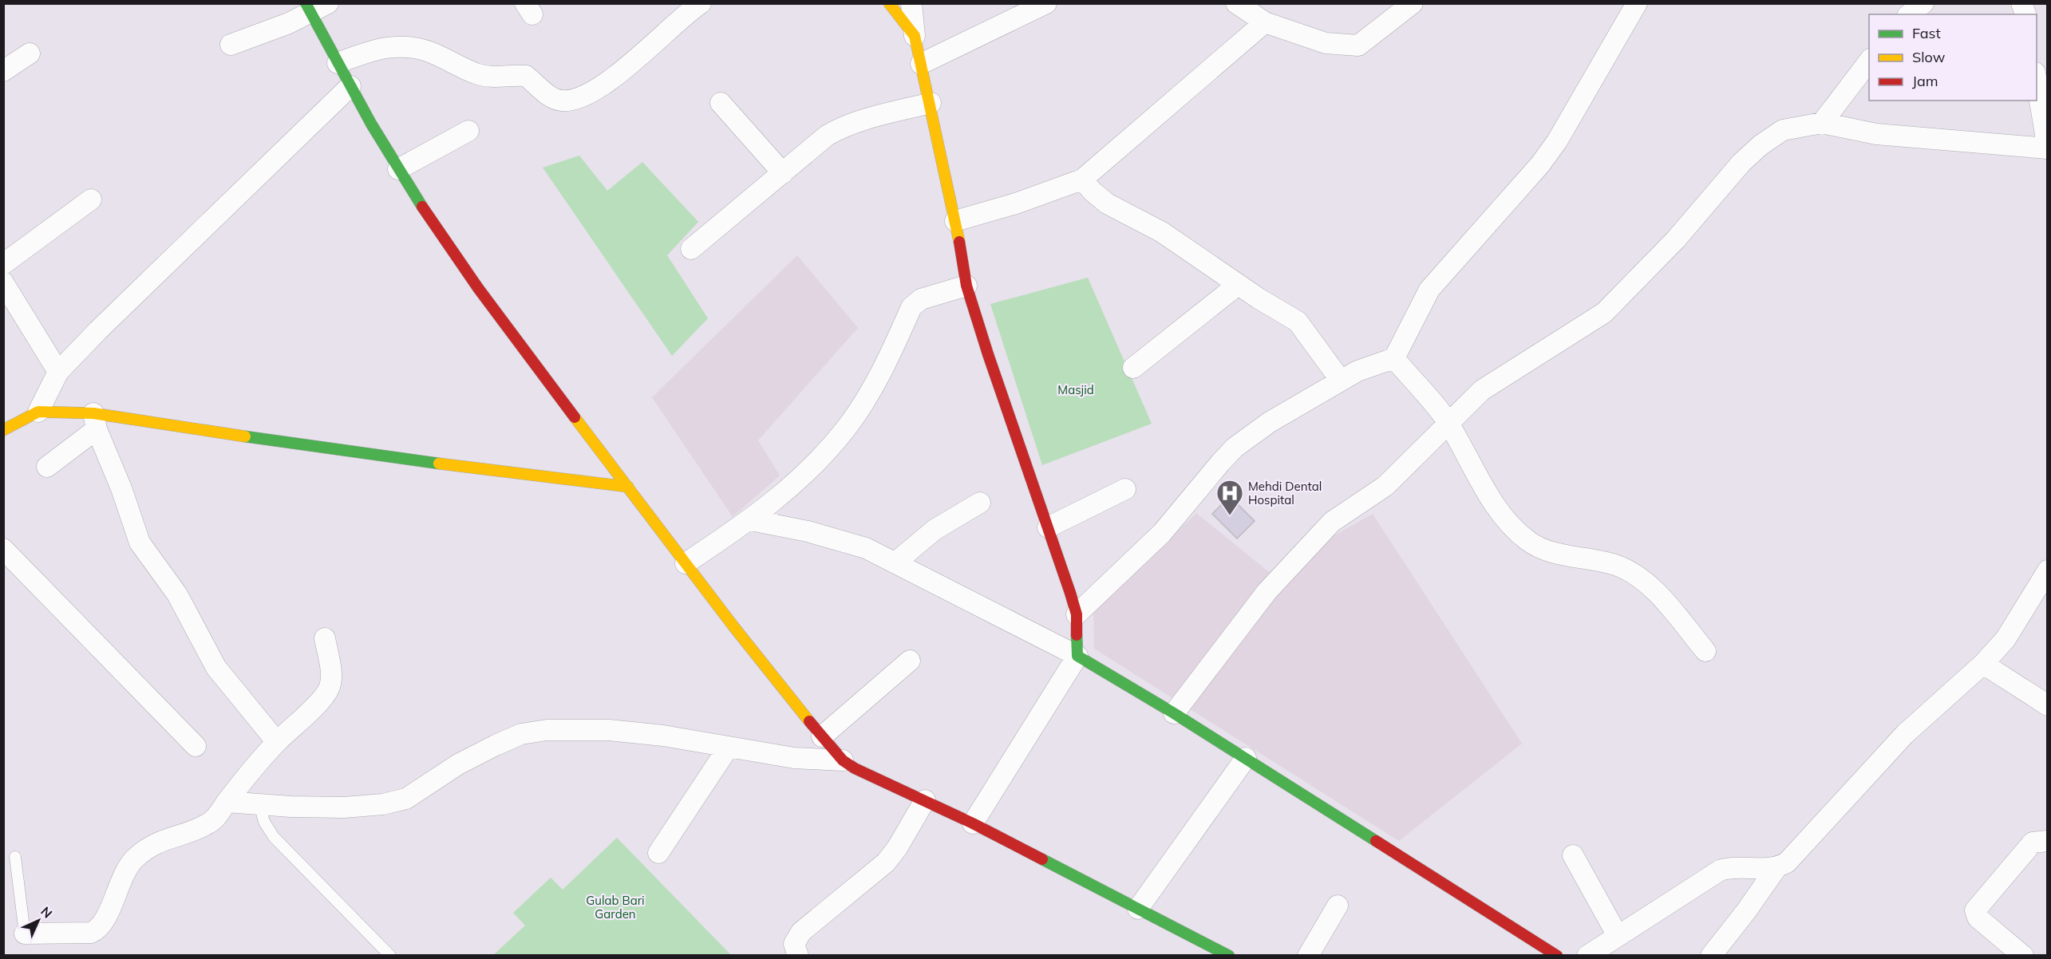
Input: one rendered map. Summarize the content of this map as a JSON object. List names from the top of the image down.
{
  "parks": ["Masjid", "Gulab Bari Garden"],
  "places": {
    "hospital": ["Mehdi Dental Hospital"]
  },
  "legend": ["Fast", "Slow", "Jam"],
  "north": "top right"
}
